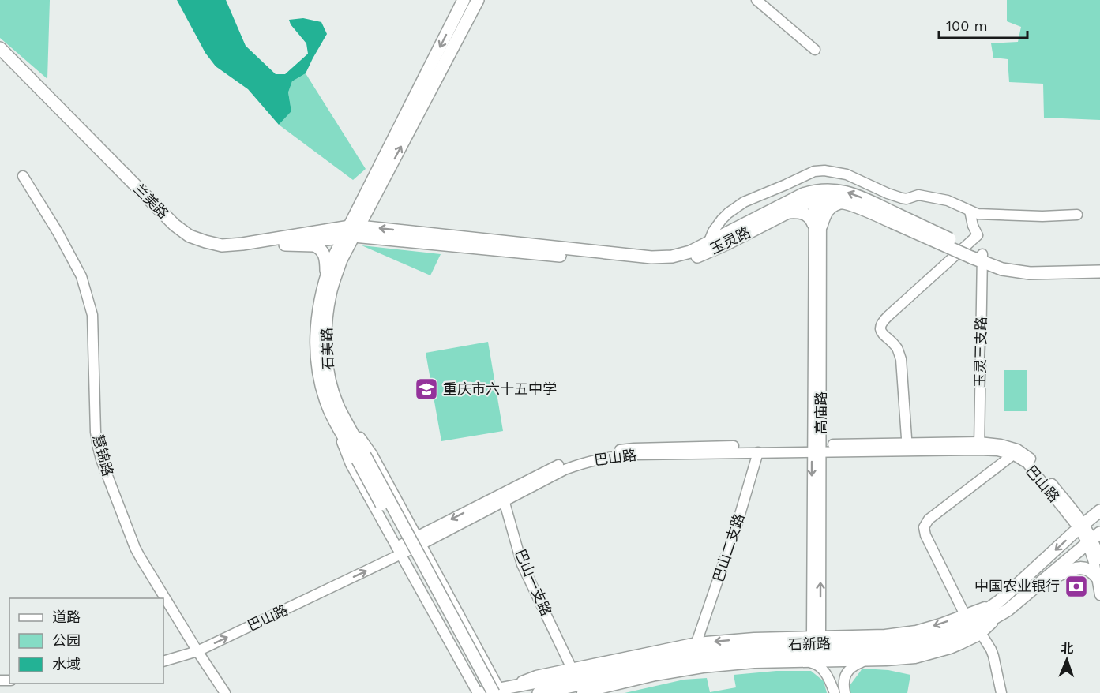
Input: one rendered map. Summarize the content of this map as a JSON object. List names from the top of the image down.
{
  "streets": {
    "main road": [
      "兰美路",
      "玉灵路",
      "石美路",
      "石新路"
    ],
    "street": [
      "玉灵三支路",
      "高庙路",
      "慧锦路",
      "巴山路",
      "巴山二支路",
      "巴山一支路"
    ]
  },
  "crossings": [
    ["兰美路", "玉灵路"],
    ["兰美路", "石美路"],
    ["玉灵路", "石美路"],
    ["玉灵路", "玉灵三支路"],
    ["玉灵路", "高庙路"],
    ["石美路", "石新路"],
    ["玉灵三支路", "巴山路"],
    ["高庙路", "巴山路"],
    ["慧锦路", "巴山路"],
    ["巴山路", "巴山二支路"],
    ["巴山路", "巴山一支路"],
    ["巴山路", "石新路"]
  ],
  "places": {
    "school or university": ["重庆市六十五中学"],
    "bank": ["中国农业银行"]
  },
  "legend": ["道路", "公园", "水域"],
  "scale_bar": "100 m",
  "north": "top"
}
